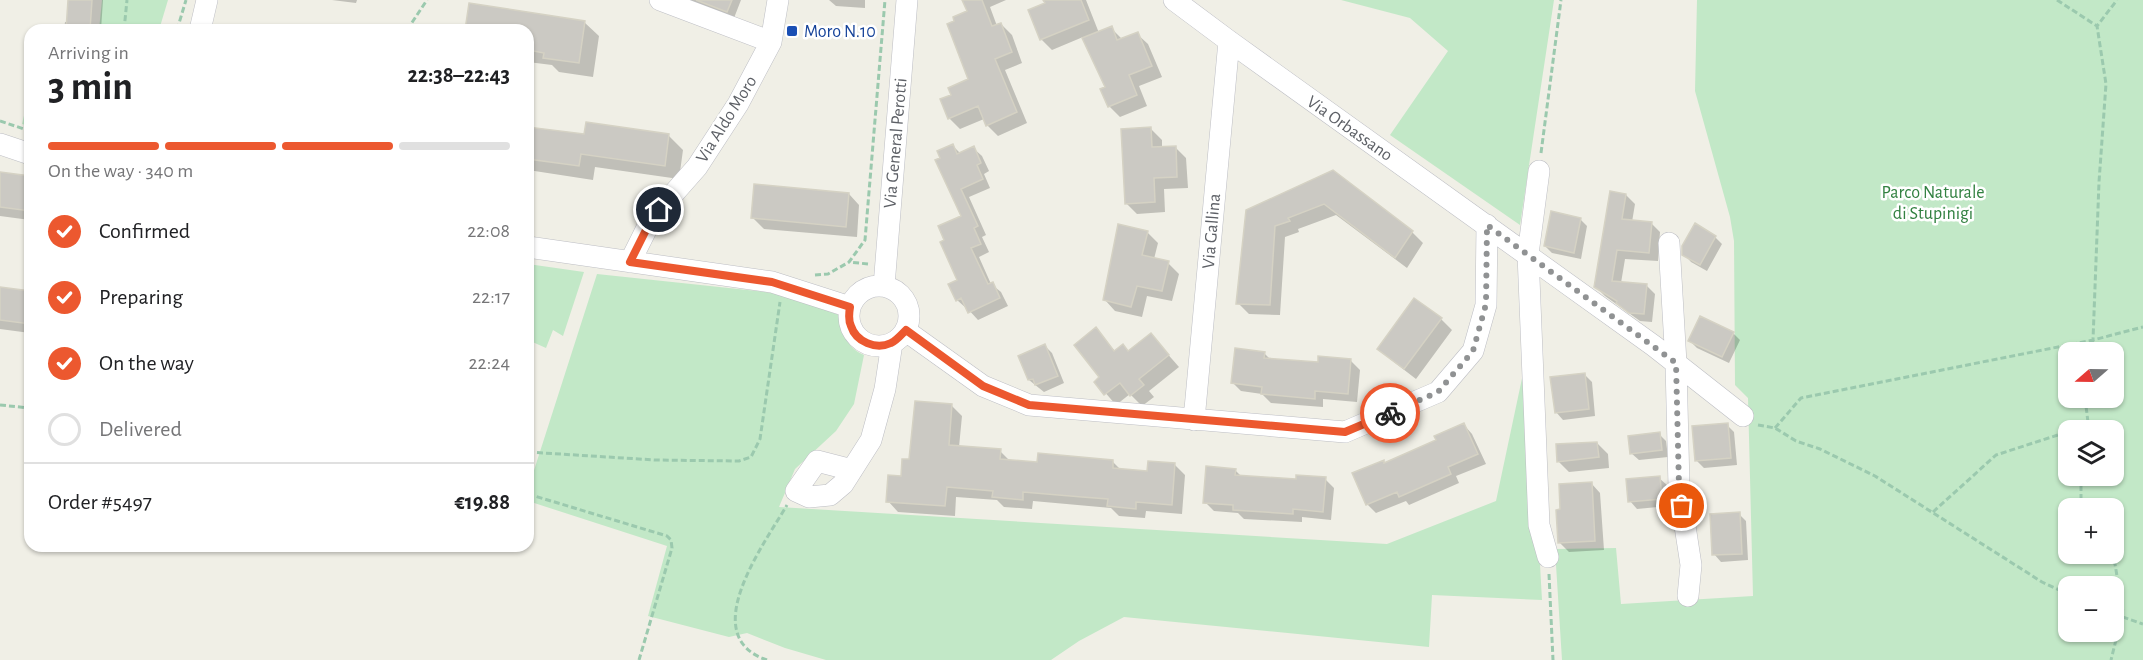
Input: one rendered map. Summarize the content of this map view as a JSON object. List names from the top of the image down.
{
  "streets": {
    "street": [
      "Via Aldo Moro",
      "Via Orbassano",
      "Via General Perotti",
      "Via Gallina"
    ]
  },
  "crossings": [
    ["Via Orbassano", "Via Gallina"]
  ],
  "parks": ["Parco Naturale di Stupinigi"],
  "places": {
    "transit": ["Moro N.10"]
  },
  "north": "left",
  "page": {
    "heading": ["3 min", "Arriving in", "22:38–22:43"],
    "panel": ["Order #5497", "€19.88"],
    "bar": "On the way · 340 m",
    "list": [
      ["Confirmed", "22:08"],
      ["Preparing", "22:17"],
      ["On the way", "22:24"],
      "Delivered"
    ],
    "map_buttons": ["+", "−"]
  }
}
